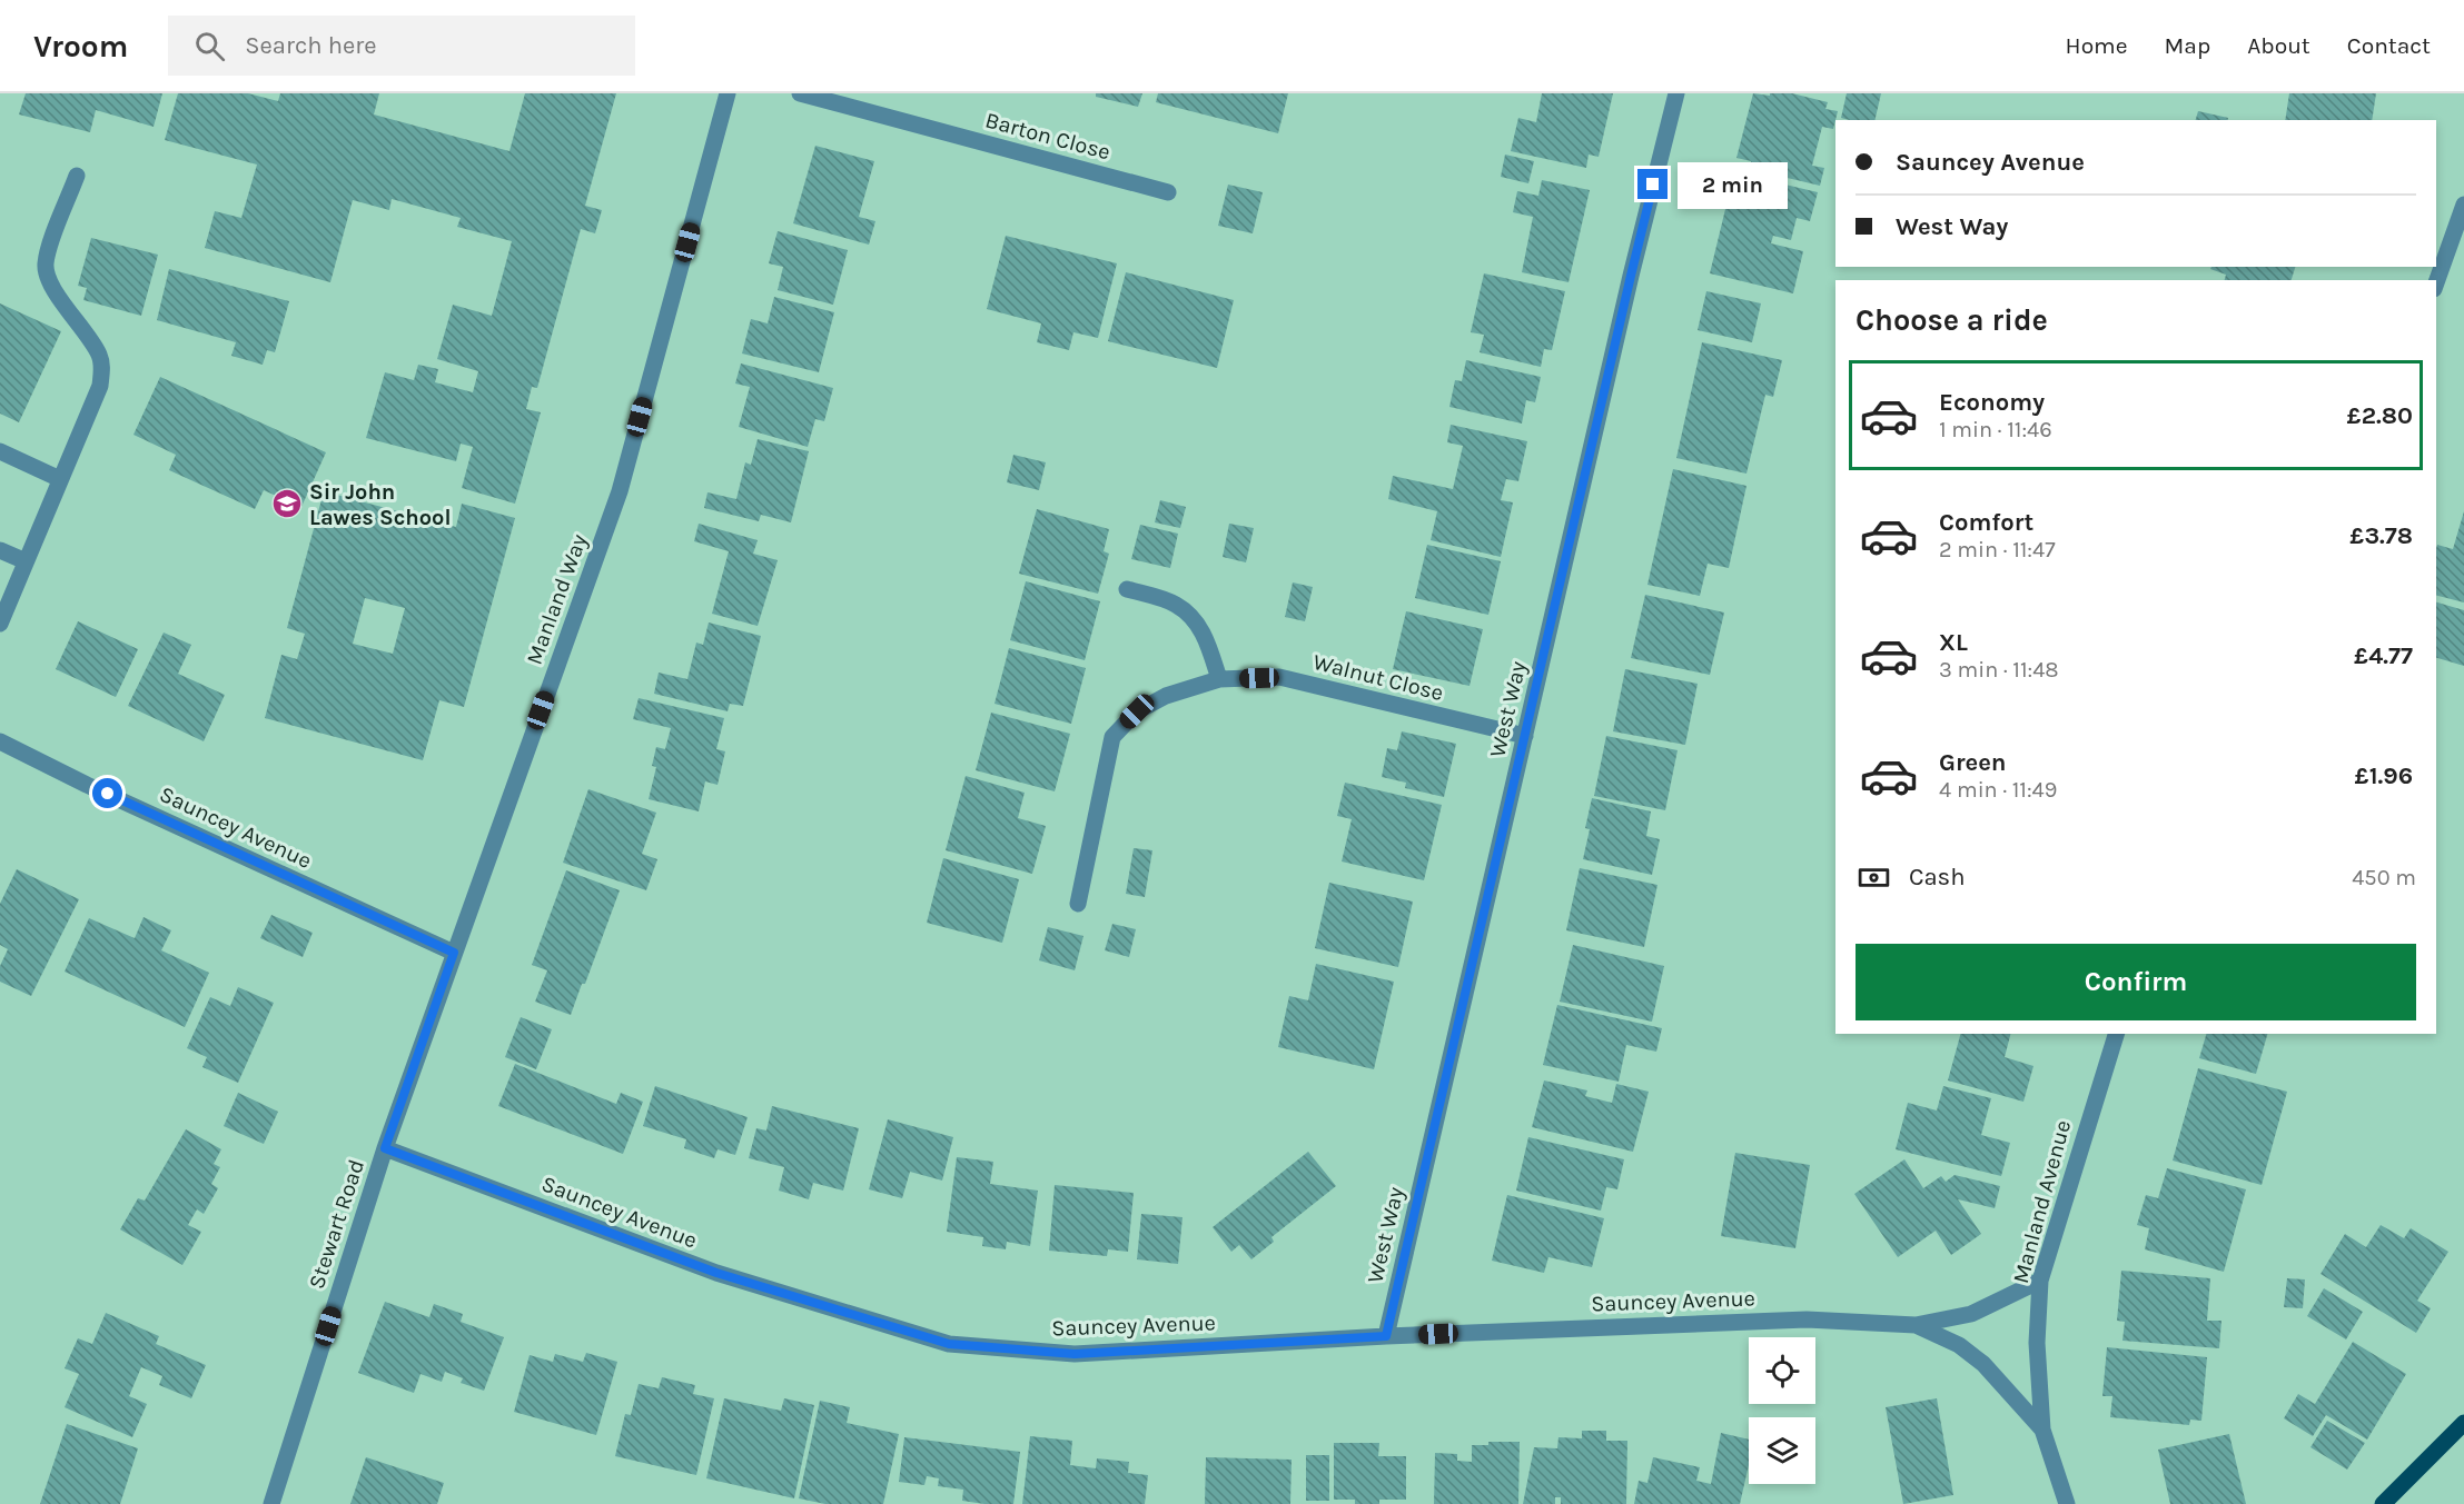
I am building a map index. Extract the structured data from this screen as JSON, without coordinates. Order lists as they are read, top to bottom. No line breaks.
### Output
{"streets":{"street":["Barton Close","Manland Way","Walnut Close","West Way","Sauncey Avenue","Manland Avenue","Stewart Road"]},"crossings":[["Manland Way","Sauncey Avenue"],["Manland Way","Stewart Road"],["Walnut Close","West Way"],["West Way","Sauncey Avenue"],["Sauncey Avenue","Manland Avenue"],["Sauncey Avenue","Stewart Road"]],"places":{"school or university":["Sir John Lawes School"]},"page":{"header":"Vroom","search":"Search here","nav":["Home","Map","About","Contact"],"banner":["Sauncey Avenue","West Way"],"bubble":"2 min","heading":"Choose a ride","list":[{"name":"Economy","note":"1 min · 11:46","value":"£2.80"},{"name":"Comfort","note":"2 min · 11:47","value":"£3.78"},{"name":"XL","note":"3 min · 11:48","value":"£4.77"},{"name":"Green","note":"4 min · 11:49","value":"£1.96"}],"pay":["Cash","450 m"],"buttons":"Confirm"}}
